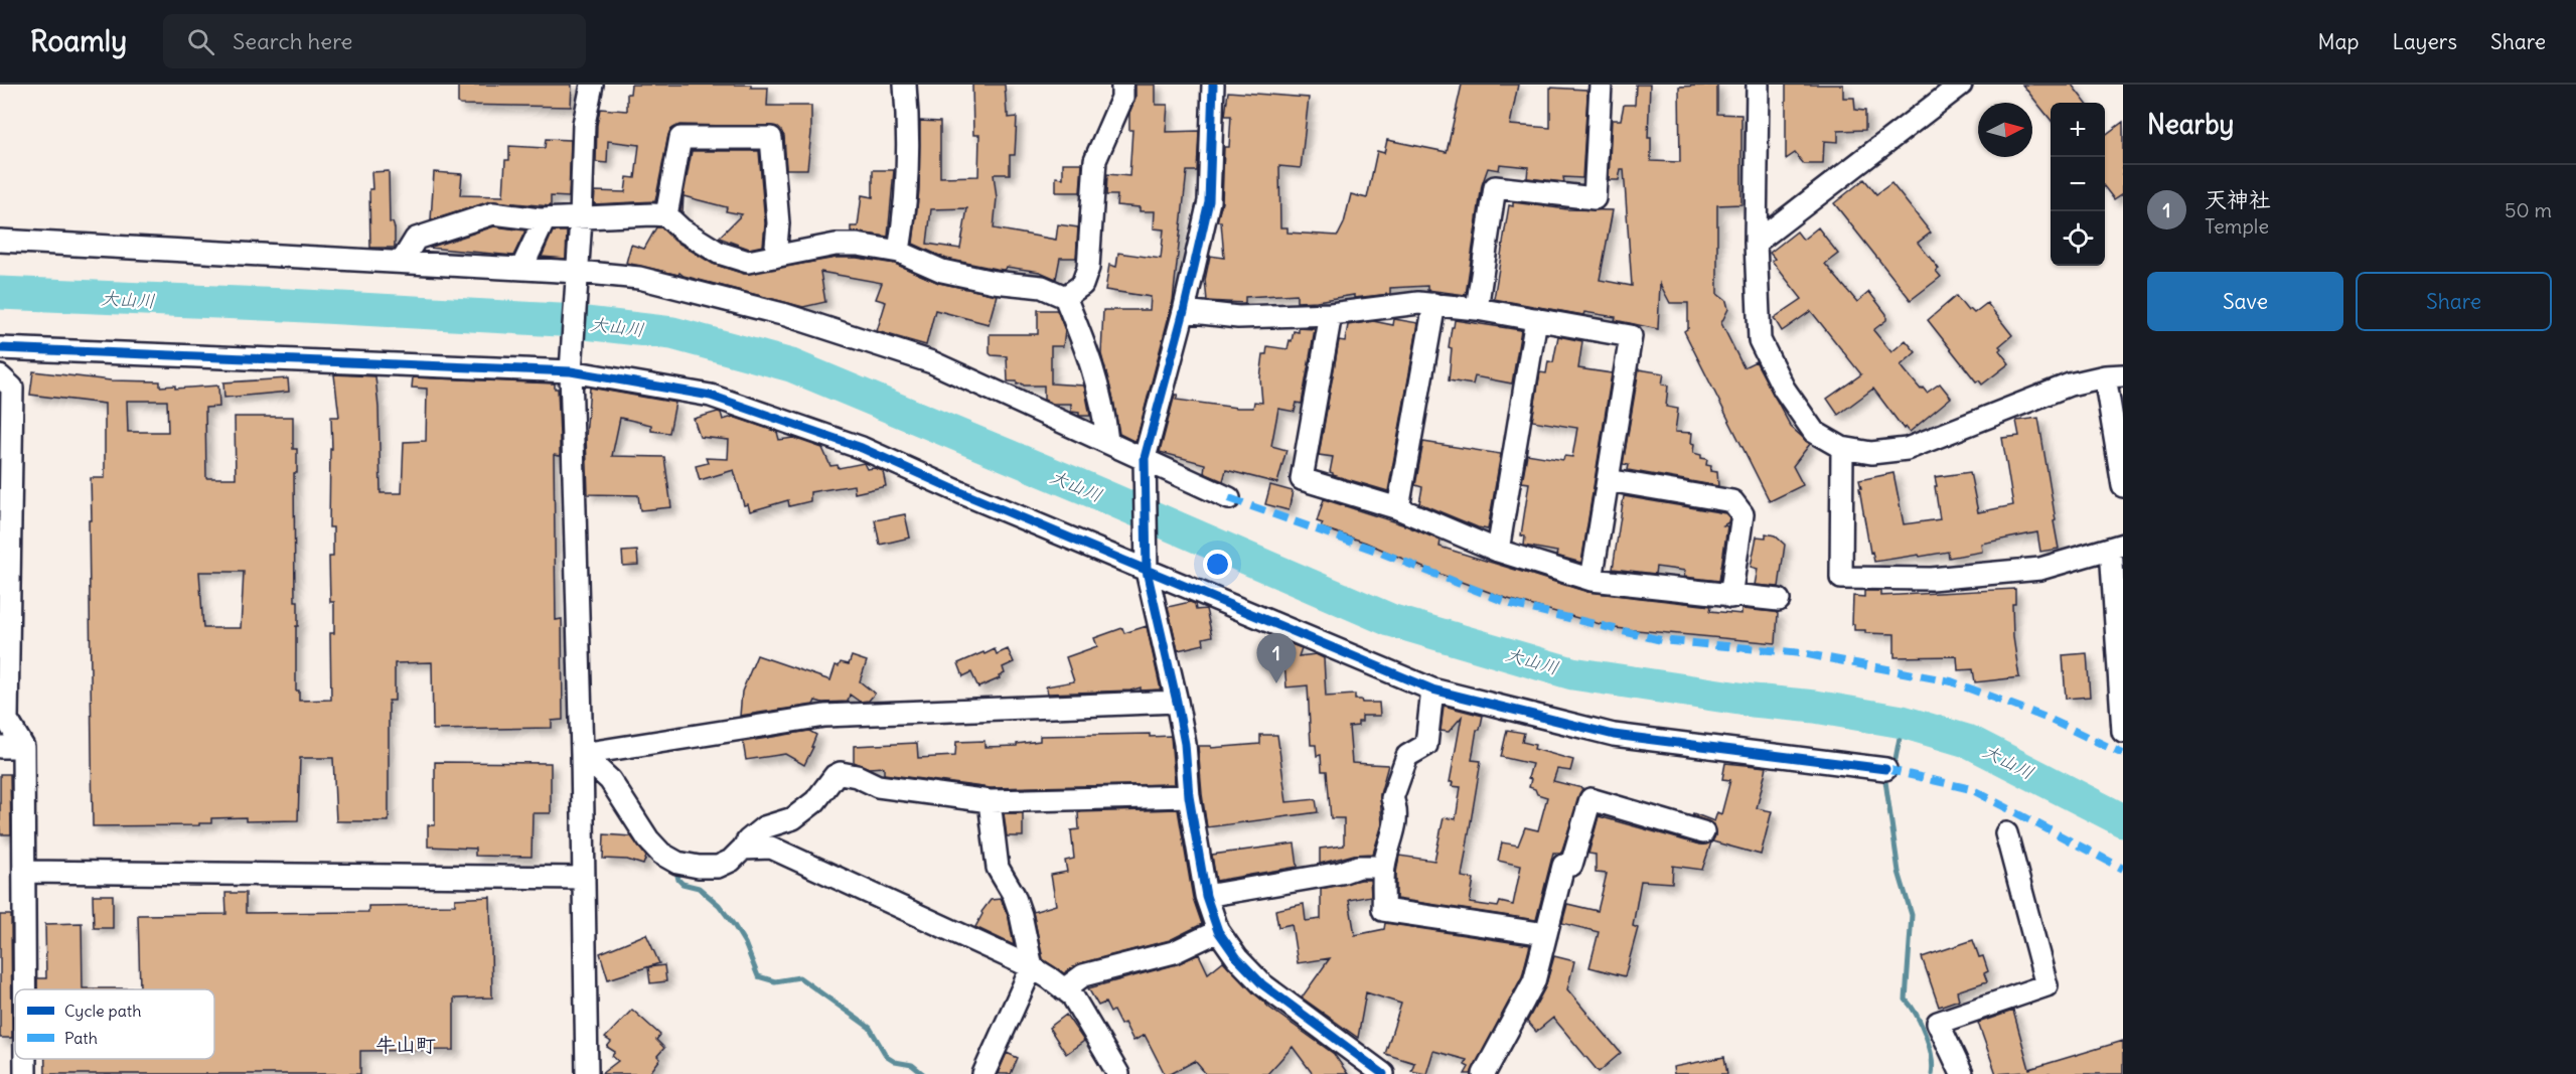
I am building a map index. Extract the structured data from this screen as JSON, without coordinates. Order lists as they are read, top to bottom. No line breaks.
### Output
{"districts":["牛山町"],"water":["大山川"],"legend":["Cycle path","Path"],"north":"right","page":{"header":"Roamly","search":"Search here","nav":["Map","Layers","Share"],"heading":"Nearby","map_buttons":["+","−"],"list":[{"mark":"1","name":"天神社","note":"Temple","value":"50 m"}],"buttons":["Save","Share"],"pins":"1"}}
